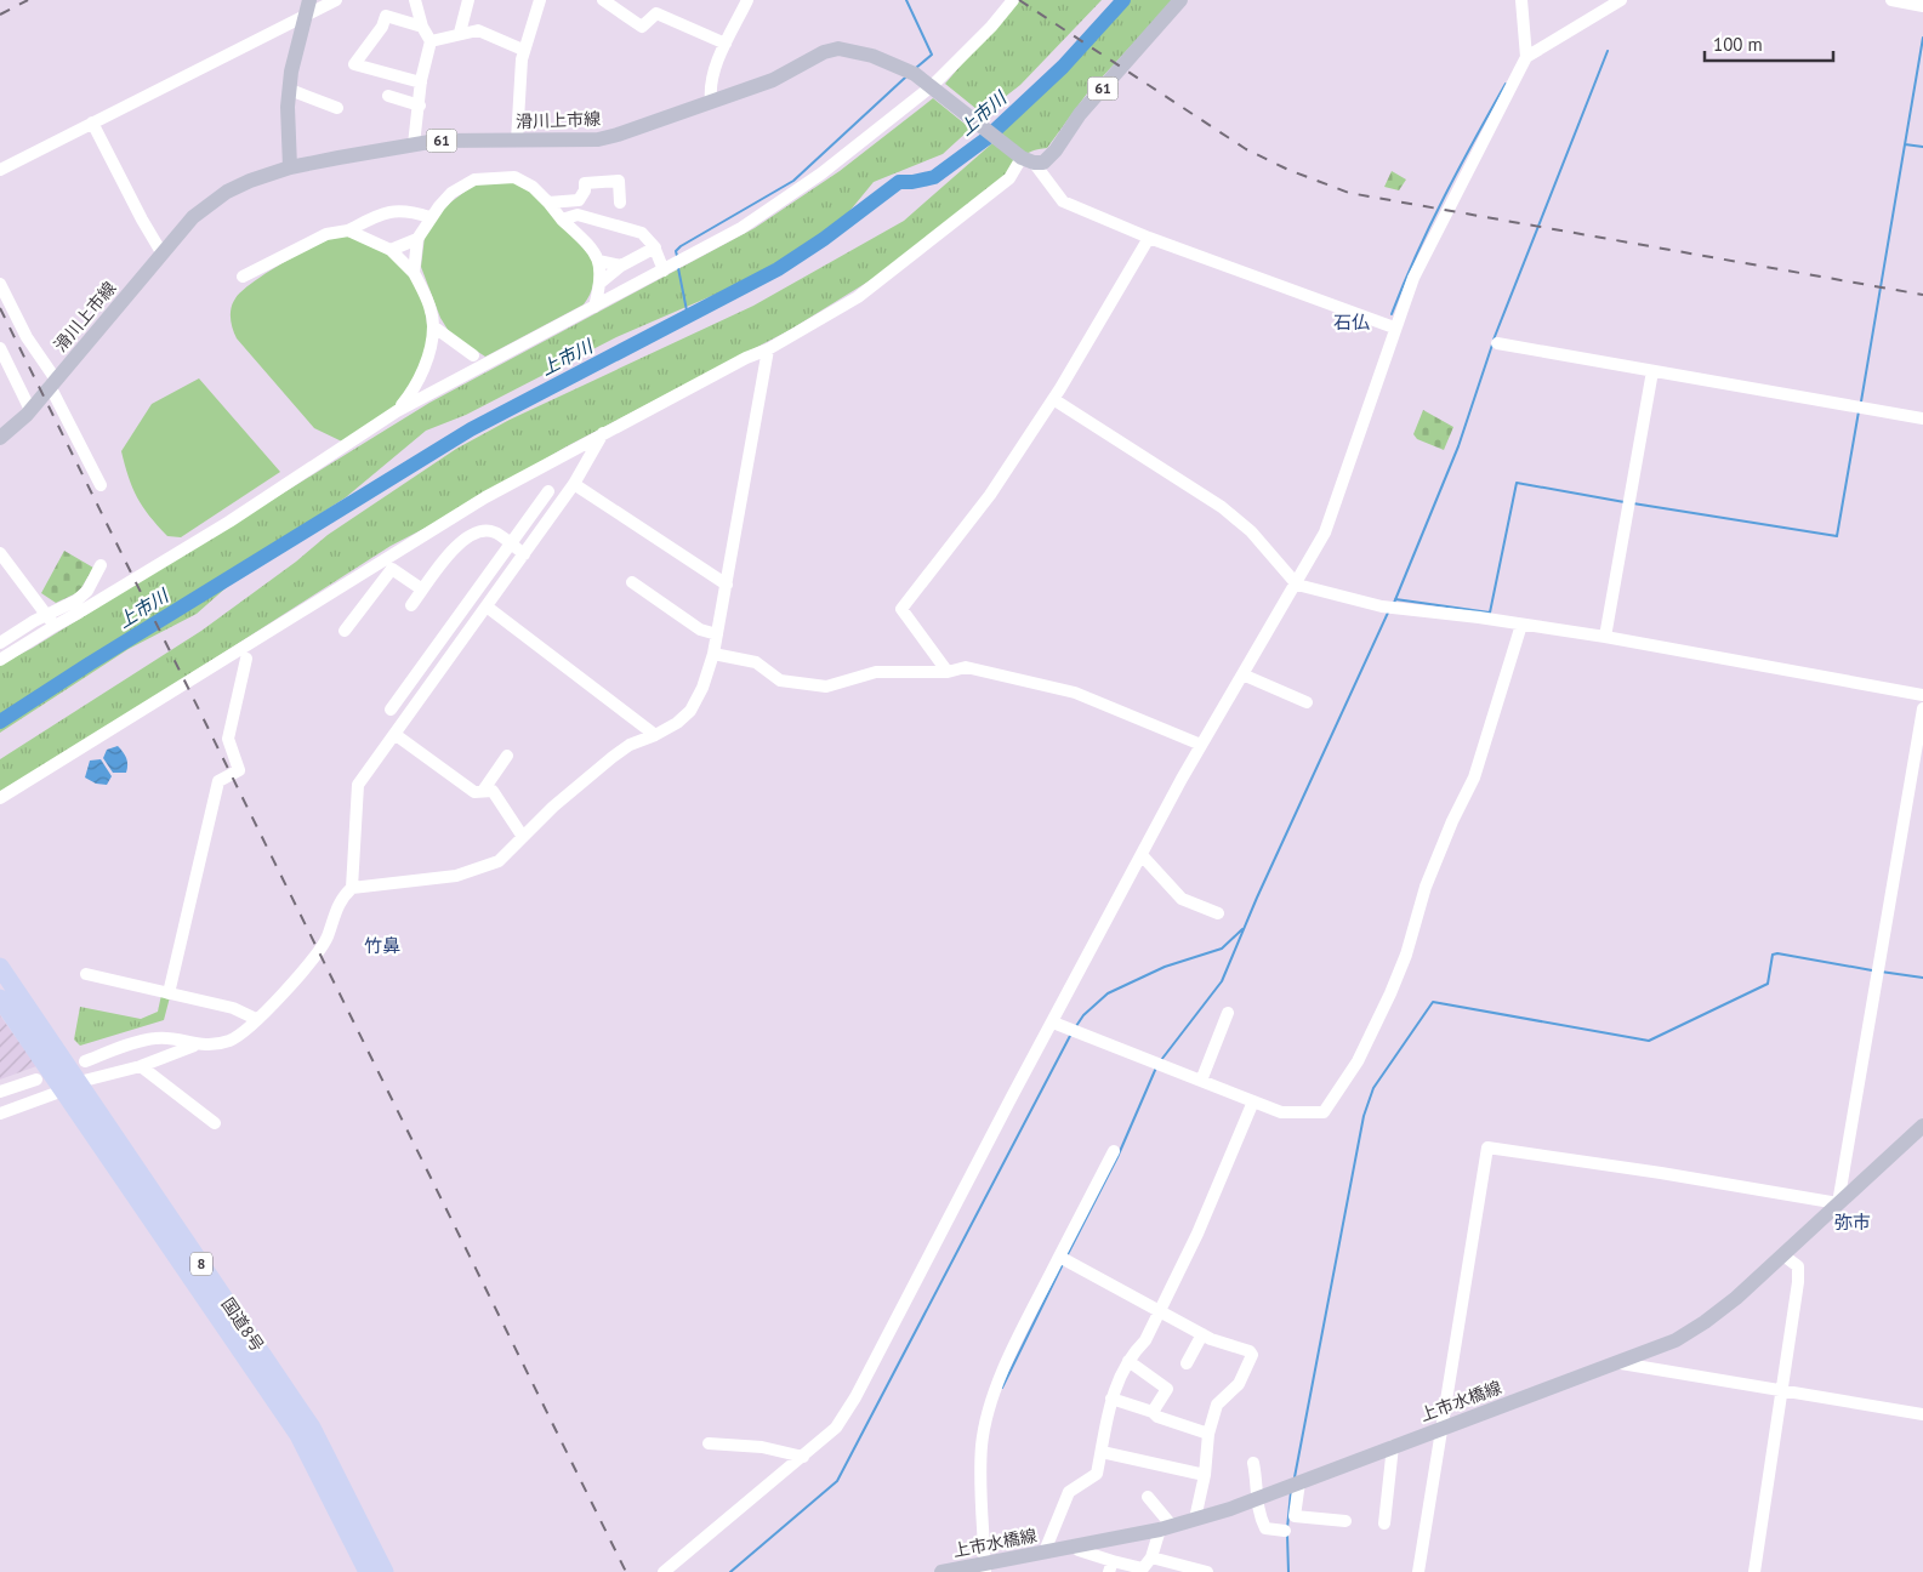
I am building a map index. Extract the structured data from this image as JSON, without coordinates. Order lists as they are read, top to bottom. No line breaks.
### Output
{"streets":{"highway":["8","国道8号"],"main road":["61","滑川上市線","上市水橋線"]},"crossings":[["61","滑川上市線"]],"districts":["石仏","竹鼻","弥市"],"water":["上市川"],"scale_bar":"100 m"}
